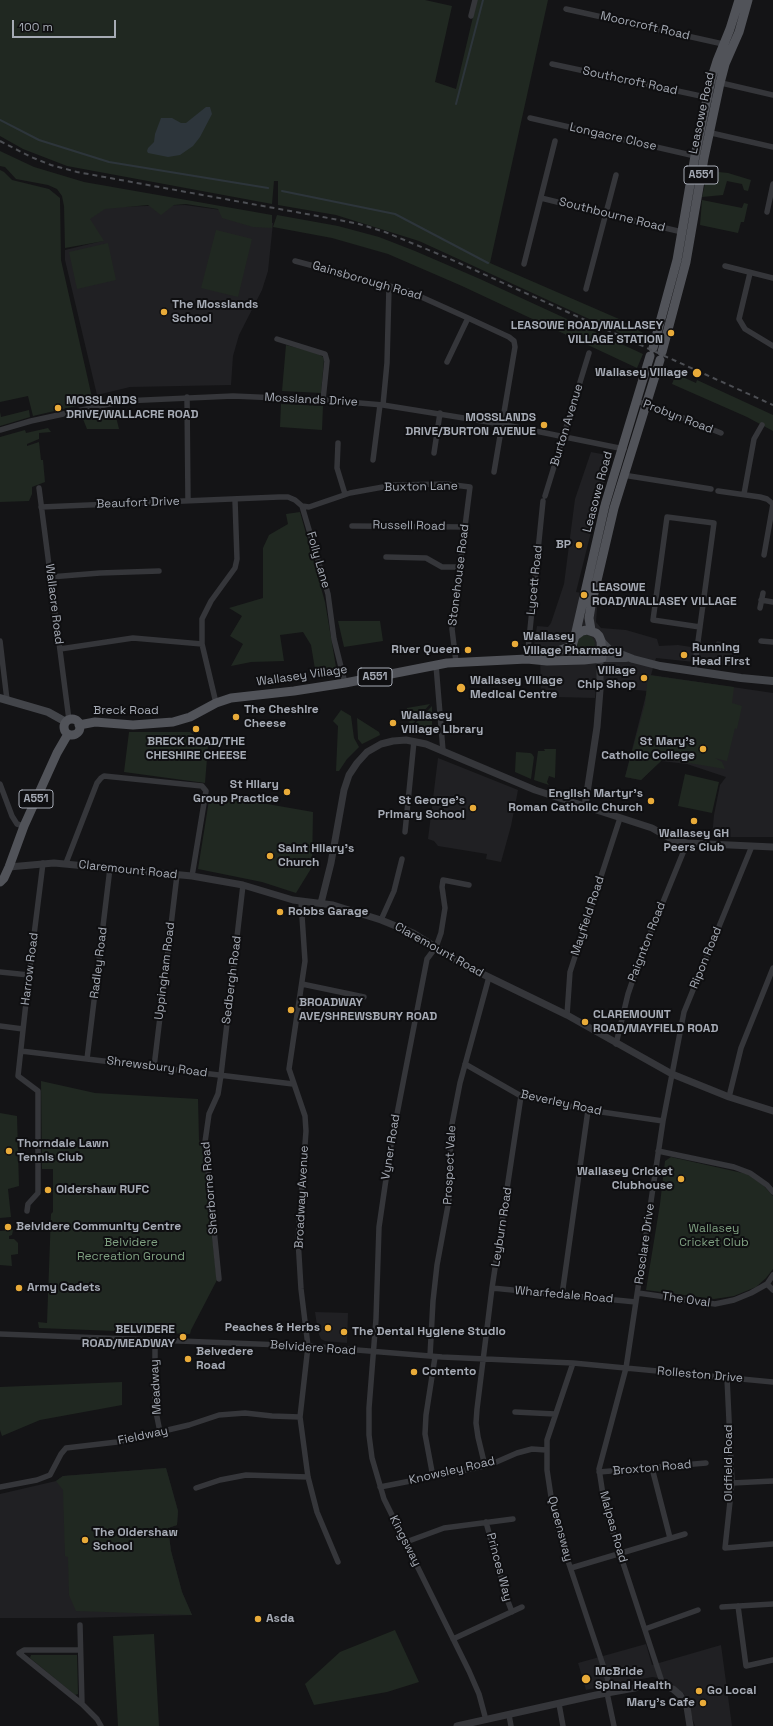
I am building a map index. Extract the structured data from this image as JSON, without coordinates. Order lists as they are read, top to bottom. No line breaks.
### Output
{"streets":{"main road":["Leasowe Road","A551","Wallasey Village","Breck Road"],"street":["Moorcroft Road","Southcroft Road","Longacre Close","Southbourne Road","Gainsborough Road","Mosslands Drive","Probyn Road","Burton Avenue","Buxton Lane","Beaufort Drive","Russell Road","Folly Lane","Stonehouse Road","Lycett Road","Wallacre Road","Claremount Road","Mayfield Road","Paignton Road","Ripon Road","Radley Road","Harrow Road","Uppingham Road","Sedbergh Road","Shrewsbury Road","Beverley Road","Vyner Road","Prospect Vale","Sherborne Road","Broadway Avenue","Leyburn Road","Rosclare Drive","Wharfedale Road","The Oval","Belvidere Road","Rolleston Drive","Meadway","Fieldway","Oldfield Road","Broxton Road","Knowsley Road","Malpas Road","Queensway","Kingsway","Princes Way"]},"crossings":[["Moorcroft Road","Leasowe Road"],["Southcroft Road","Leasowe Road"],["Leasowe Road","Longacre Close"],["Leasowe Road","Southbourne Road"],["Leasowe Road","Mosslands Drive"],["Leasowe Road","Probyn Road"],["Leasowe Road","Wallasey Village"],["A551","Wallacre Road"],["A551","Breck Road"],["A551","Claremount Road"],["Gainsborough Road","Mosslands Drive"],["Mosslands Drive","Burton Avenue"],["Burton Avenue","Lycett Road"],["Buxton Lane","Folly Lane"],["Buxton Lane","Stonehouse Road"],["Beaufort Drive","Wallacre Road"],["Russell Road","Stonehouse Road"],["Folly Lane","Wallasey Village"],["Stonehouse Road","Wallasey Village"],["Lycett Road","Wallasey Village"],["Wallacre Road","Breck Road"],["Wallasey Village","Breck Road"],["Claremount Road","Mayfield Road"],["Claremount Road","Paignton Road"],["Claremount Road","Ripon Road"],["Claremount Road","Radley Road"],["Claremount Road","Harrow Road"],["Claremount Road","Uppingham Road"],["Claremount Road","Sedbergh Road"],["Claremount Road","Vyner Road"],["Claremount Road","Prospect Vale"],["Claremount Road","Broadway Avenue"],["Claremount Road","Rosclare Drive"],["Ripon Road","Rosclare Drive"],["Radley Road","Shrewsbury Road"],["Harrow Road","Shrewsbury Road"],["Uppingham Road","Shrewsbury Road"],["Sedbergh Road","Shrewsbury Road"],["Sedbergh Road","Sherborne Road"],["Shrewsbury Road","Sherborne Road"],["Shrewsbury Road","Broadway Avenue"],["Beverley Road","Prospect Vale"],["Beverley Road","Leyburn Road"],["Beverley Road","Rosclare Drive"],["Vyner Road","Belvidere Road"],["Vyner Road","Kingsway"],["Prospect Vale","Belvidere Road"],["Prospect Vale","Knowsley Road"],["Broadway Avenue","Belvidere Road"],["Broadway Avenue","Fieldway"],["Leyburn Road","Wharfedale Road"],["Leyburn Road","Belvidere Road"],["Leyburn Road","Knowsley Road"],["Rosclare Drive","Wharfedale Road"],["Rosclare Drive","The Oval"],["Rosclare Drive","Belvidere Road"],["Rosclare Drive","Rolleston Drive"],["Rosclare Drive","Malpas Road"],["Belvidere Road","Rolleston Drive"],["Belvidere Road","Meadway"],["Belvidere Road","Malpas Road"],["Belvidere Road","Queensway"],["Belvidere Road","Kingsway"],["Rolleston Drive","Oldfield Road"],["Rolleston Drive","Malpas Road"],["Meadway","Fieldway"],["Broxton Road","Malpas Road"],["Knowsley Road","Queensway"],["Knowsley Road","Kingsway"],["Kingsway","Princes Way"]],"parks":["Wallasey Cricket Club","Belvidere Recreation Ground"],"places":["The Mosslands School","LEASOWE ROAD/WALLASEY VILLAGE STATION","Wallasey Village","MOSSLANDS DRIVE/WALLACRE ROAD","MOSSLANDS DRIVE/BURTON AVENUE","BP","LEASOWE ROAD/WALLASEY VILLAGE","Wallasey Village Pharmacy","River Queen","Running Head First","Village Chip Shop","Wallasey Village Medical Centre","The Cheshire Cheese","Wallasey Village Library","BRECK ROAD/THE CHESHIRE CHEESE","St Mary's Catholic College","St Hilary Group Practice","English Martyr's Roman Catholic Church","St George's Primary School","Wallasey GH Peers Club","Saint Hilary's Church","Robbs Garage","BROADWAY AVE/SHREWSBURY ROAD","CLAREMOUNT ROAD/MAYFIELD ROAD","Thorndale Lawn Tennis Club","Wallasey Cricket Clubhouse","Oldershaw RUFC","Belvidere Community Centre","Army Cadets","Peaches & Herbs","The Dental Hygiene Studio","BELVIDERE ROAD/MEADWAY","Belvedere Road","Contento","The Oldershaw School","Asda","McBride Spinal Health","Go Local","Mary's Cafe"],"scale_bar":"100 m"}
